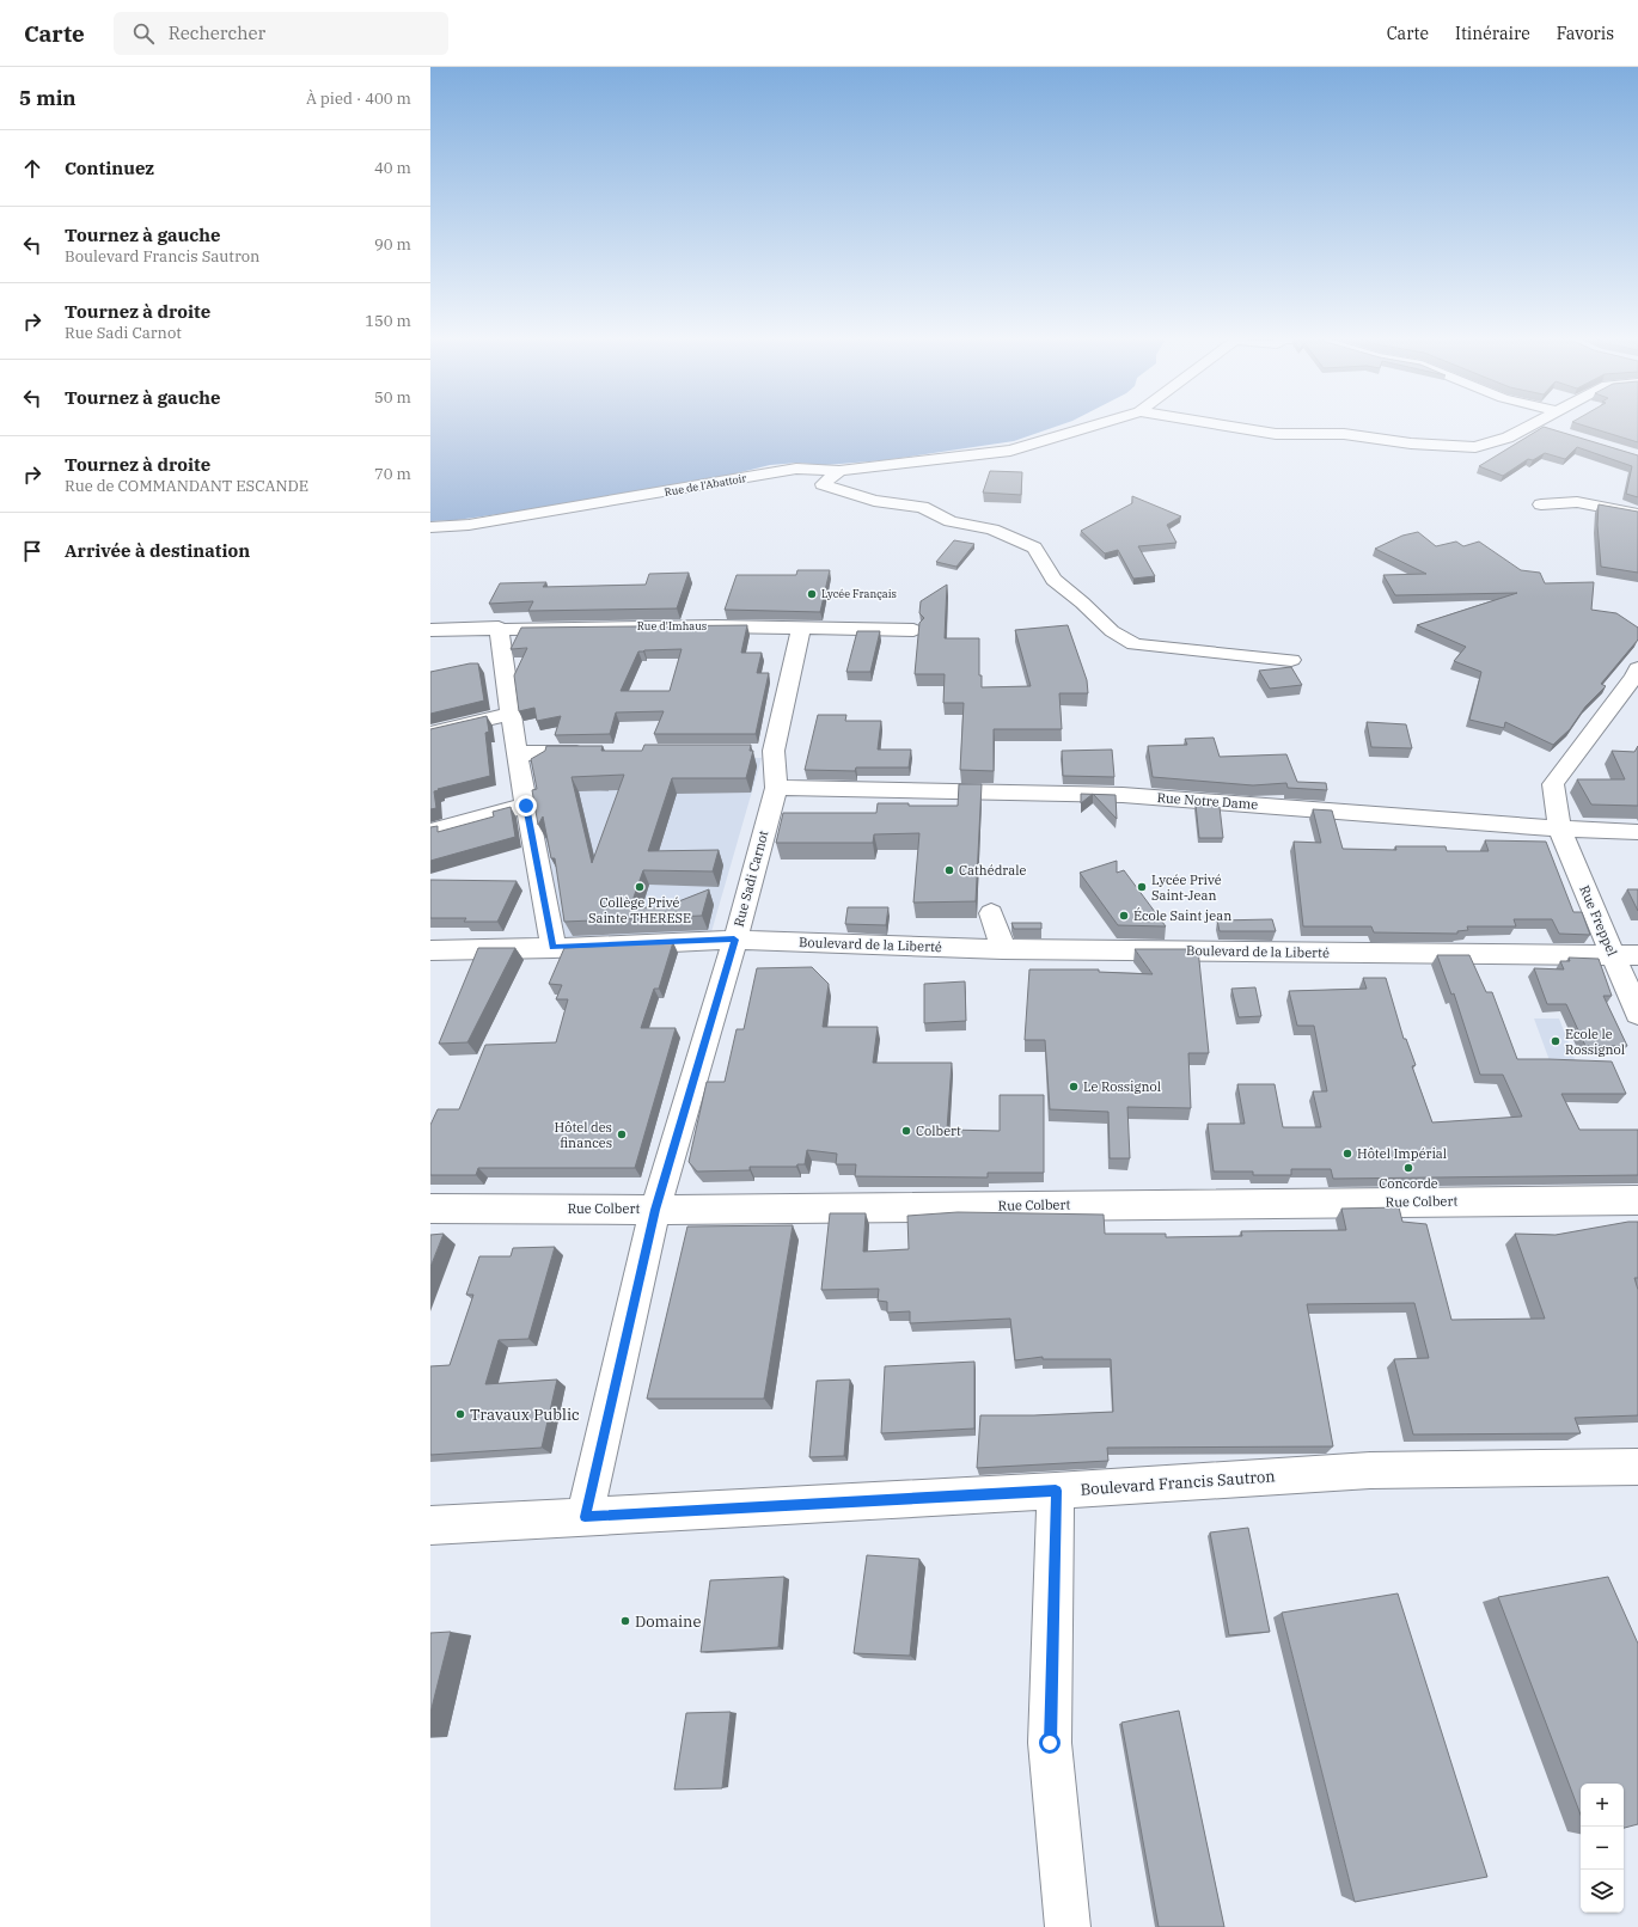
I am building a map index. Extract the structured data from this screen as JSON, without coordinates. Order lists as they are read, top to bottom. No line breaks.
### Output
{"streets":{"street":["Rue de l'Abattoir","Rue d'Imhaus","Rue Notre Dame","Rue Sadi Carnot","Rue Freppel","Boulevard de la Liberté","Rue Colbert","Boulevard Francis Sautron"]},"crossings":[["Rue d'Imhaus","Rue Sadi Carnot"],["Rue Notre Dame","Rue Sadi Carnot"],["Rue Notre Dame","Rue Freppel"],["Rue Sadi Carnot","Boulevard de la Liberté"],["Rue Sadi Carnot","Rue Colbert"],["Rue Sadi Carnot","Boulevard Francis Sautron"],["Rue Freppel","Boulevard de la Liberté"]],"places":["Lycée Français","Cathédrale","Collège Privé Sainte THERESE","Lycée Privé Saint-Jean","École Saint jean","Ecole le Rossignol","Le Rossignol","Colbert","Hôtel des finances","Hôtel Impérial","Concorde","Travaux Public","Domaine"],"page":{"header":"Carte","search":"Rechercher","nav":["Carte","Itinéraire","Favoris"],"heading":["5 min","À pied · 400 m"],"list":[["Continuez","40 m"],["Tournez à gauche","Boulevard Francis Sautron","90 m"],["Tournez à droite","Rue Sadi Carnot","150 m"],["Tournez à gauche","50 m"],["Tournez à droite","Rue de COMMANDANT ESCANDE","70 m"],"Arrivée à destination"],"map_buttons":["+","−"]}}
